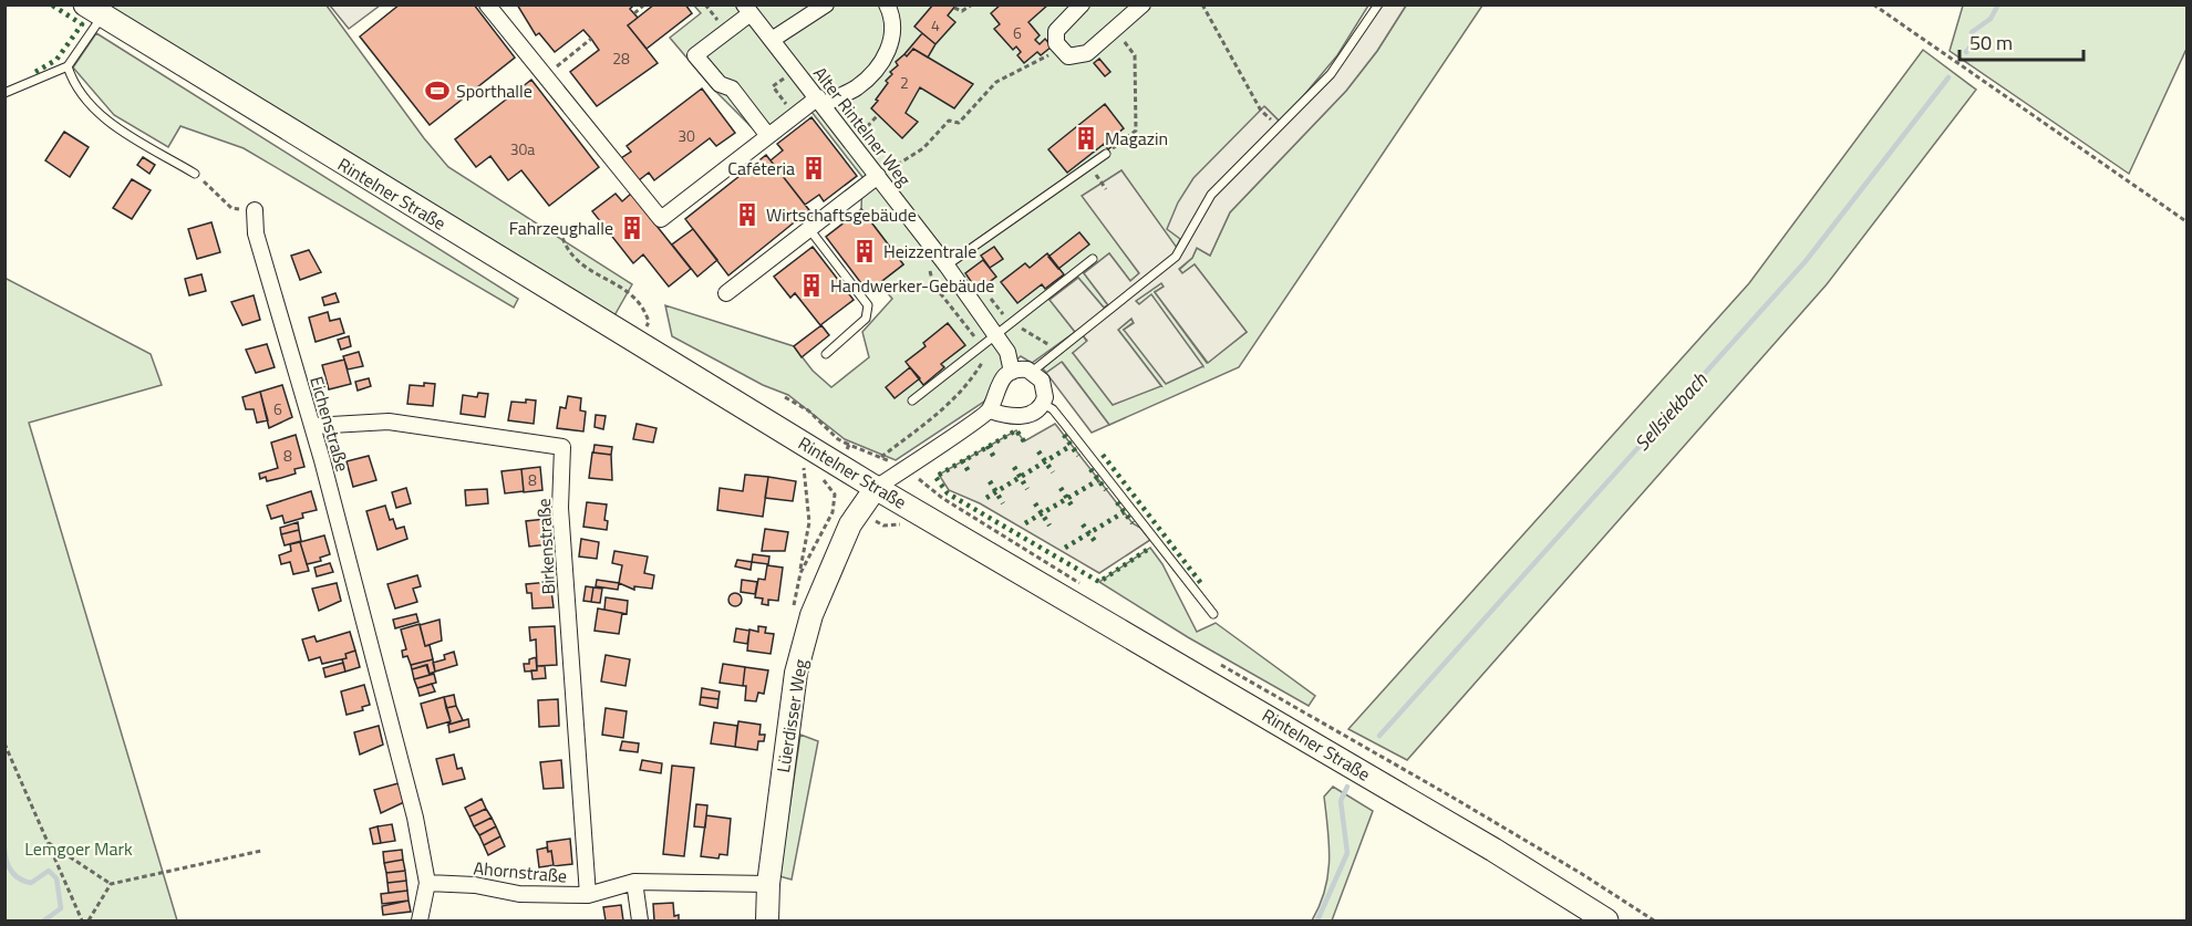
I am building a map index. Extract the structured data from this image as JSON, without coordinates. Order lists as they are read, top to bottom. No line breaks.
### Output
{"streets":{"main road":["Rintelner Straße","Lüerdisser Weg"],"street":["Alter Rintelner Weg","Eichenstraße","Birkenstraße","Ahornstraße"]},"crossings":[["Rintelner Straße","Lüerdisser Weg"],["Eichenstraße","Birkenstraße"],["Eichenstraße","Ahornstraße"],["Birkenstraße","Ahornstraße"],["Lüerdisser Weg","Ahornstraße"]],"water":["Sellsiekbach"],"parks":["Lemgoer Mark"],"places":{"sports":["Sporthalle"],"building":["Magazin","Caféteria","Wirtschaftsgebäude","Fahrzeughalle","Heizzentrale","Handwerker-Gebäude"]},"house_numbers":["4","6","28","2","30","30a","6","8","8"],"scale_bar":"50 m"}
